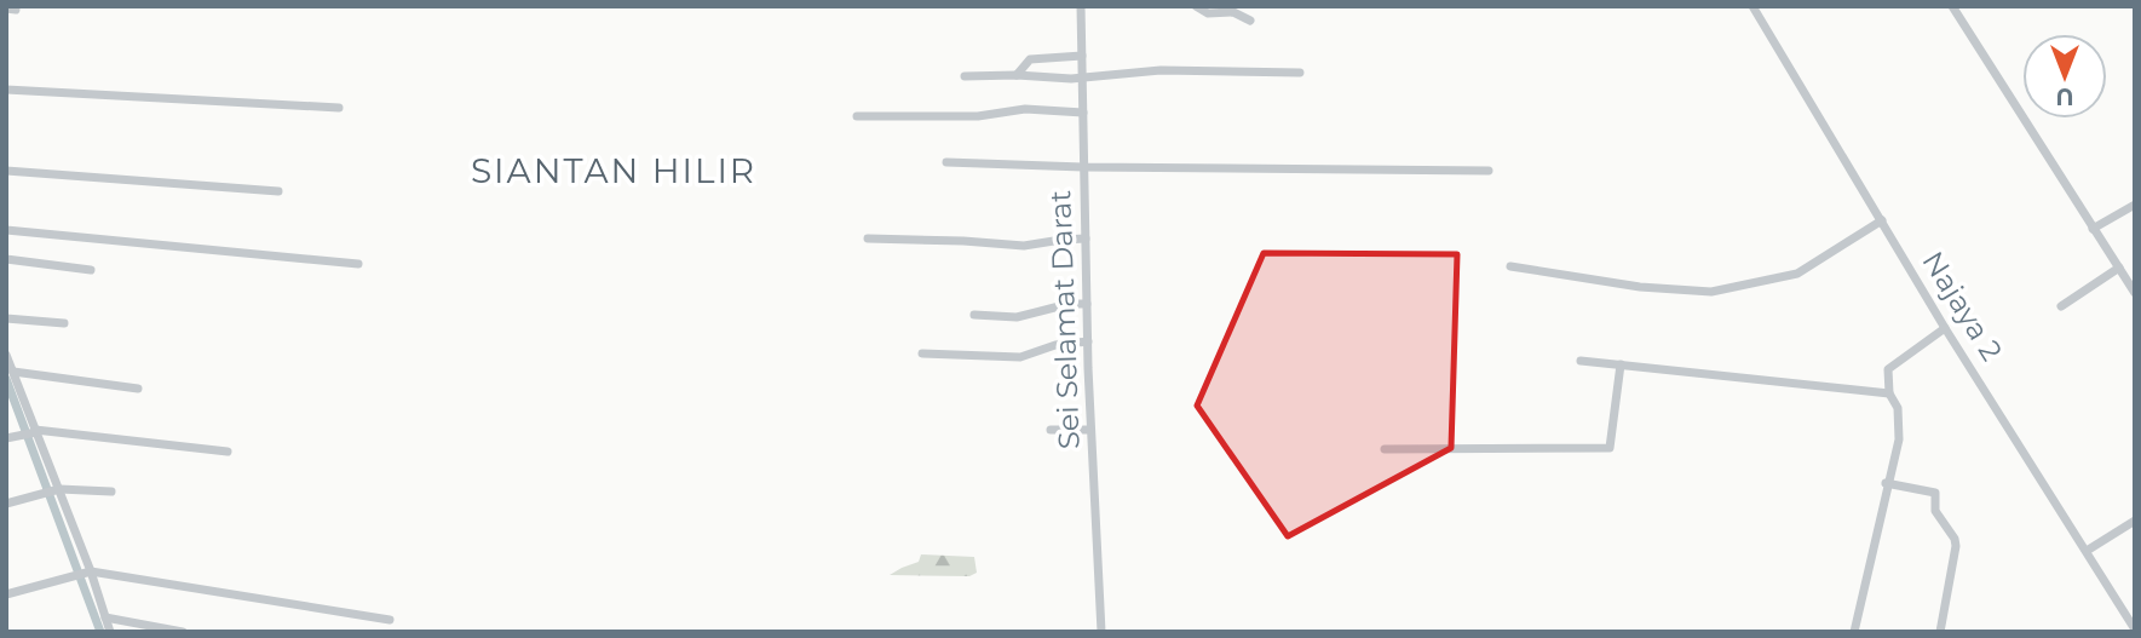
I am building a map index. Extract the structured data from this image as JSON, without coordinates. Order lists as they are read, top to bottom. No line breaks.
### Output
{"streets":{"street":["Najaya 2","Sei Selamat Darat"]},"districts":["SIANTAN HILIR"],"north":"bottom"}
